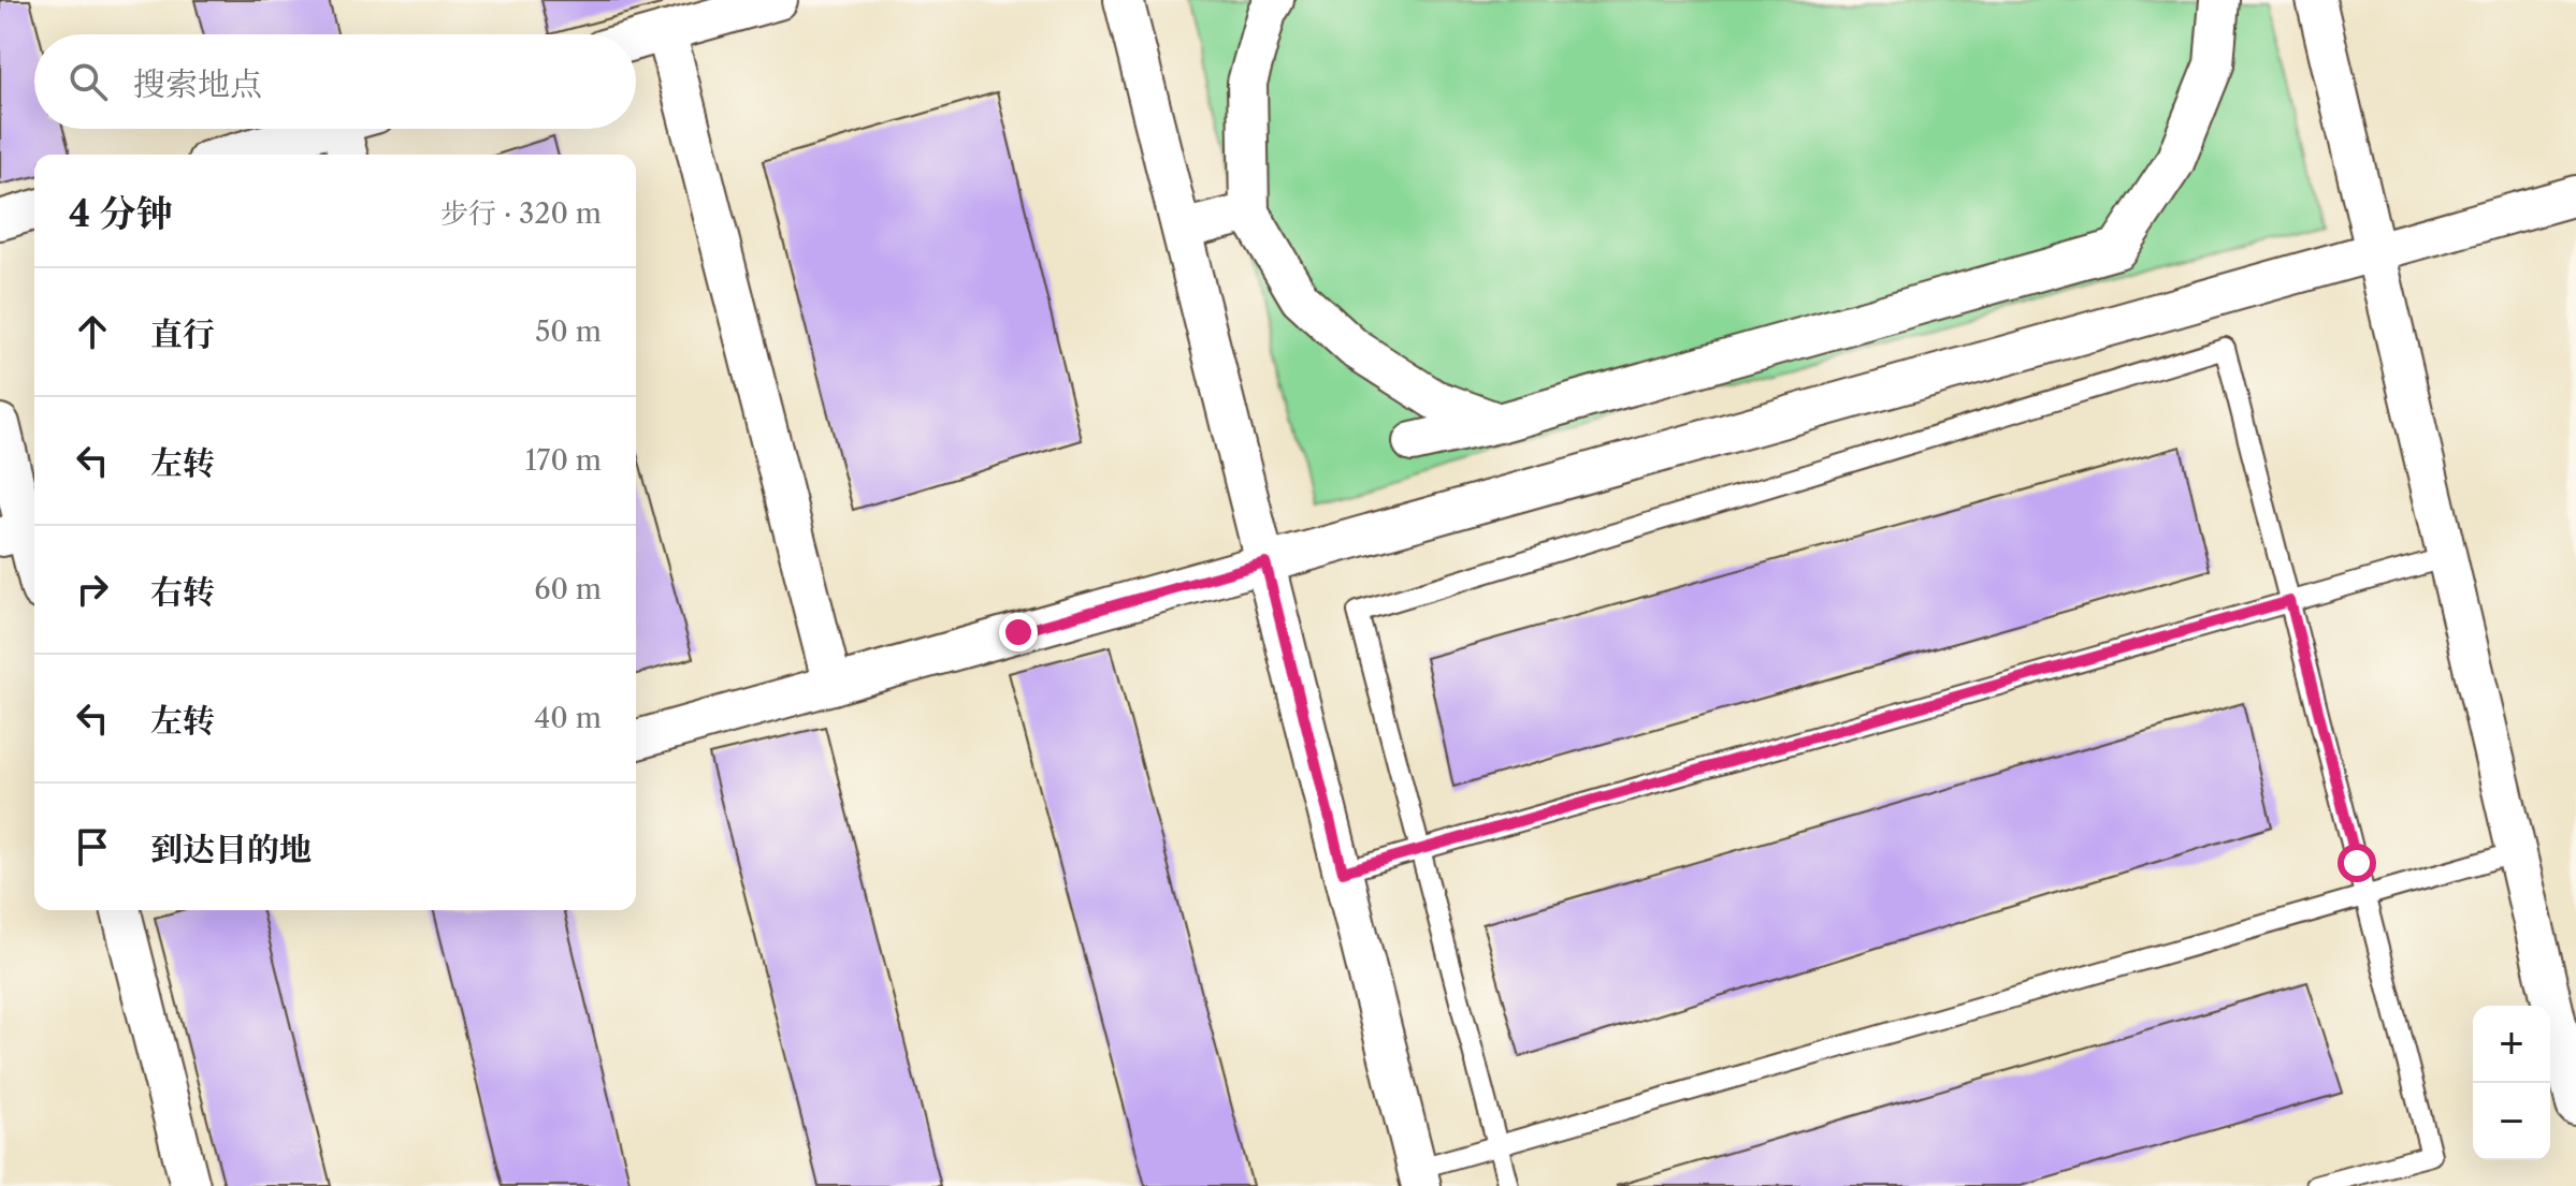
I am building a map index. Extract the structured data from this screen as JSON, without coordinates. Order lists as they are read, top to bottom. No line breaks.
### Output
{"page":{"search":"搜索地点","heading":["4 分钟","步行 · 320 m"],"list":[["直行","50 m"],["左转","170 m"],["右转","60 m"],["左转","40 m"],"到达目的地"],"map_buttons":["+","−"]}}
